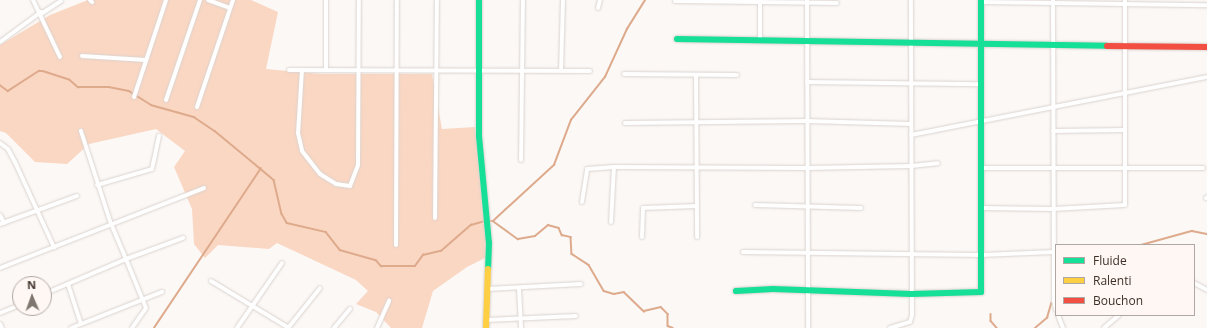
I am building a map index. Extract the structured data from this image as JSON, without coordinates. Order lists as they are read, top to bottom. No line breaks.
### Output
{"legend":["Fluide","Ralenti","Bouchon"],"north":"top"}
